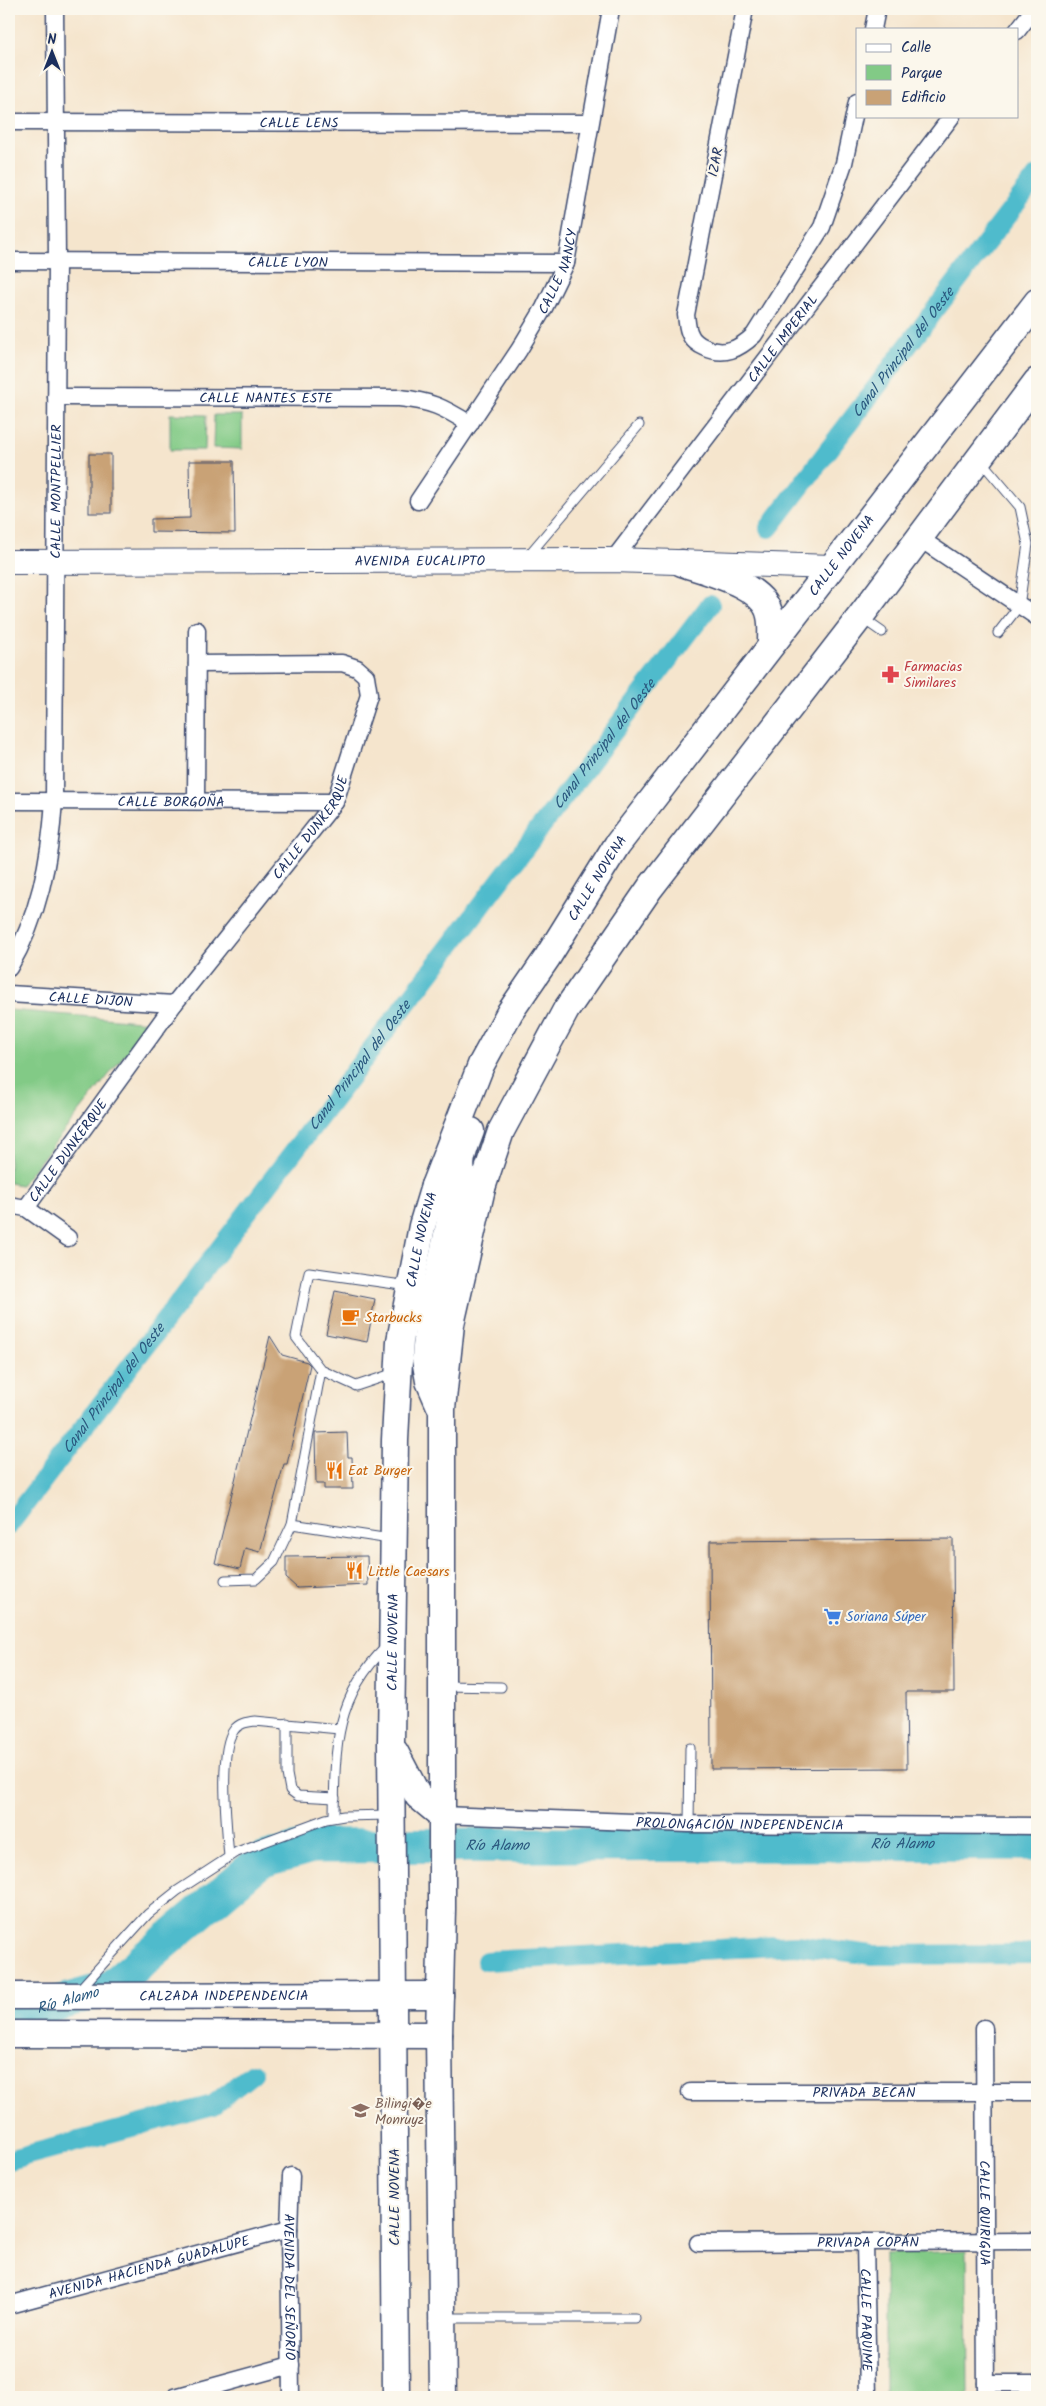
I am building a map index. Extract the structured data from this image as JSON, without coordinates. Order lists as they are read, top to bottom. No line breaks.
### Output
{"streets":{"main road":["CALLE NOVENA","CALZADA INDEPENDENCIA"],"street":["CALLE LENS","IZAR","CALLE LYON","CALLE NANCY","CALLE IMPERIAL","CALLE NANTES ESTE","CALLE MONTPELLIER","AVENIDA EUCALIPTO","CALLE BORGOÑA","CALLE DUNKERQUE","CALLE DIJON","PROLONGACIÓN INDEPENDENCIA","PRIVADA BECAN","CALLE QUIRIGUA","PRIVADA COPÁN","AVENIDA HACIENDA GUADALUPE","AVENIDA DEL SEÑORÍO","CALLE PAQUIME"]},"crossings":[["CALLE LENS","CALLE NANCY"],["CALLE LENS","CALLE MONTPELLIER"],["CALLE LYON","CALLE NANCY"],["CALLE LYON","CALLE MONTPELLIER"],["CALLE NANCY","CALLE NANTES ESTE"],["CALLE IMPERIAL","AVENIDA EUCALIPTO"],["CALLE NANTES ESTE","CALLE MONTPELLIER"],["CALLE MONTPELLIER","AVENIDA EUCALIPTO"],["CALLE MONTPELLIER","CALLE BORGOÑA"],["CALLE NOVENA","AVENIDA EUCALIPTO"],["CALLE NOVENA","CALZADA INDEPENDENCIA"],["CALLE BORGOÑA","CALLE DUNKERQUE"],["CALLE DUNKERQUE","CALLE DIJON"],["PRIVADA BECAN","CALLE QUIRIGUA"],["CALLE QUIRIGUA","PRIVADA COPÁN"],["PRIVADA COPÁN","CALLE PAQUIME"],["AVENIDA HACIENDA GUADALUPE","AVENIDA DEL SEÑORÍO"]],"water":["Canal Principal del Oeste","Río Alamo"],"places":{"pharmacy":["Farmacias Similares"],"cafe":["Starbucks"],"restaurant":["Eat Burger","Little Caesars"],"supermarket":["Soriana Súper"],"school or university":["Bilingi�e Monruyz"]},"legend":["Calle","Parque","Edificio"],"north":"top"}
